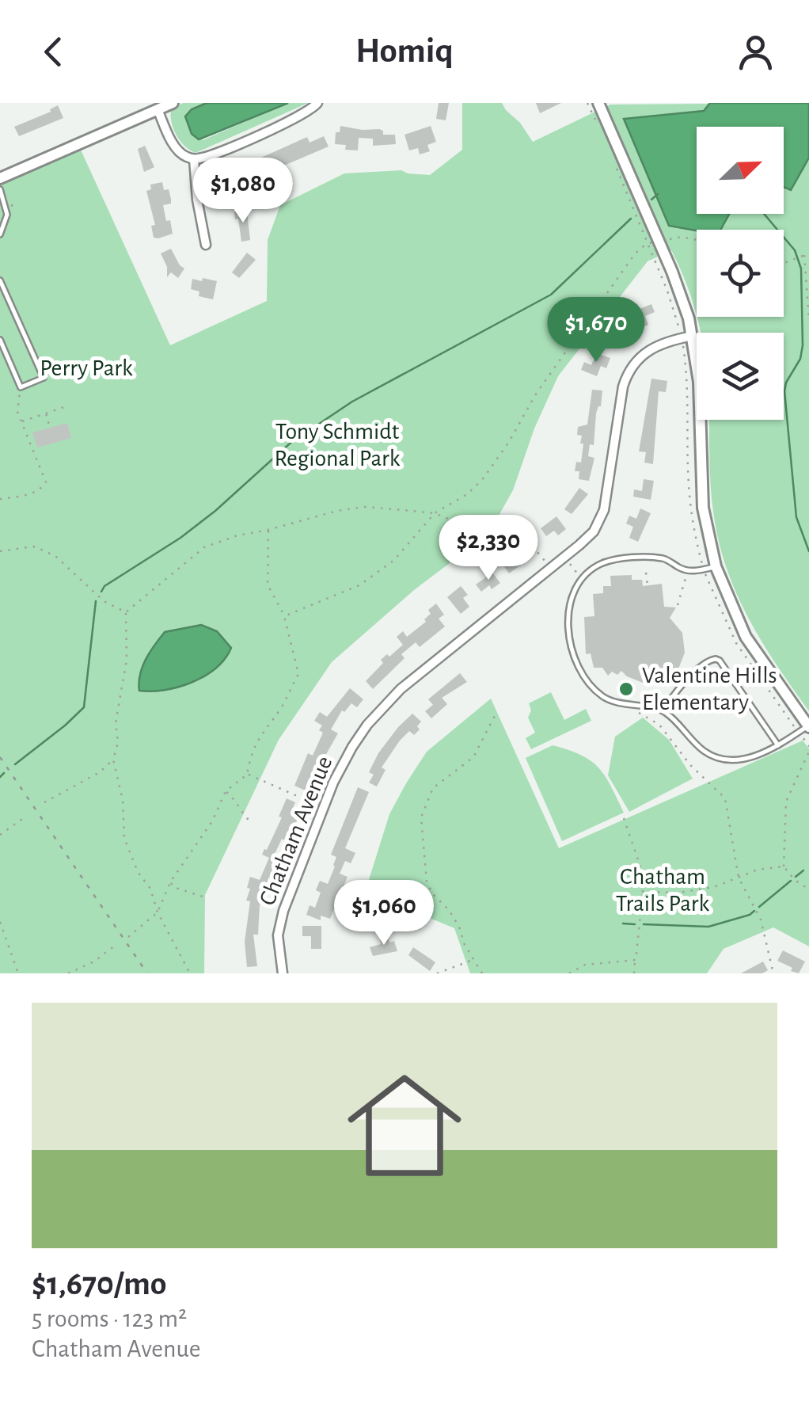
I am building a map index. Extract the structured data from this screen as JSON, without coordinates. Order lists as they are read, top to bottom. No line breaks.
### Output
{"streets":{"street":["Chatham Avenue"]},"parks":["Perry Park","Tony Schmidt Regional Park","Chatham Trails Park"],"places":["Valentine Hills Elementary"],"north":"top right","page":{"header":"Homiq","price":["$1,080","$1,670","$2,330","$1,060"],"list":[{"name":"$1,670/mo","note":"5 rooms · 123 m² · Chatham Avenue"}]}}
